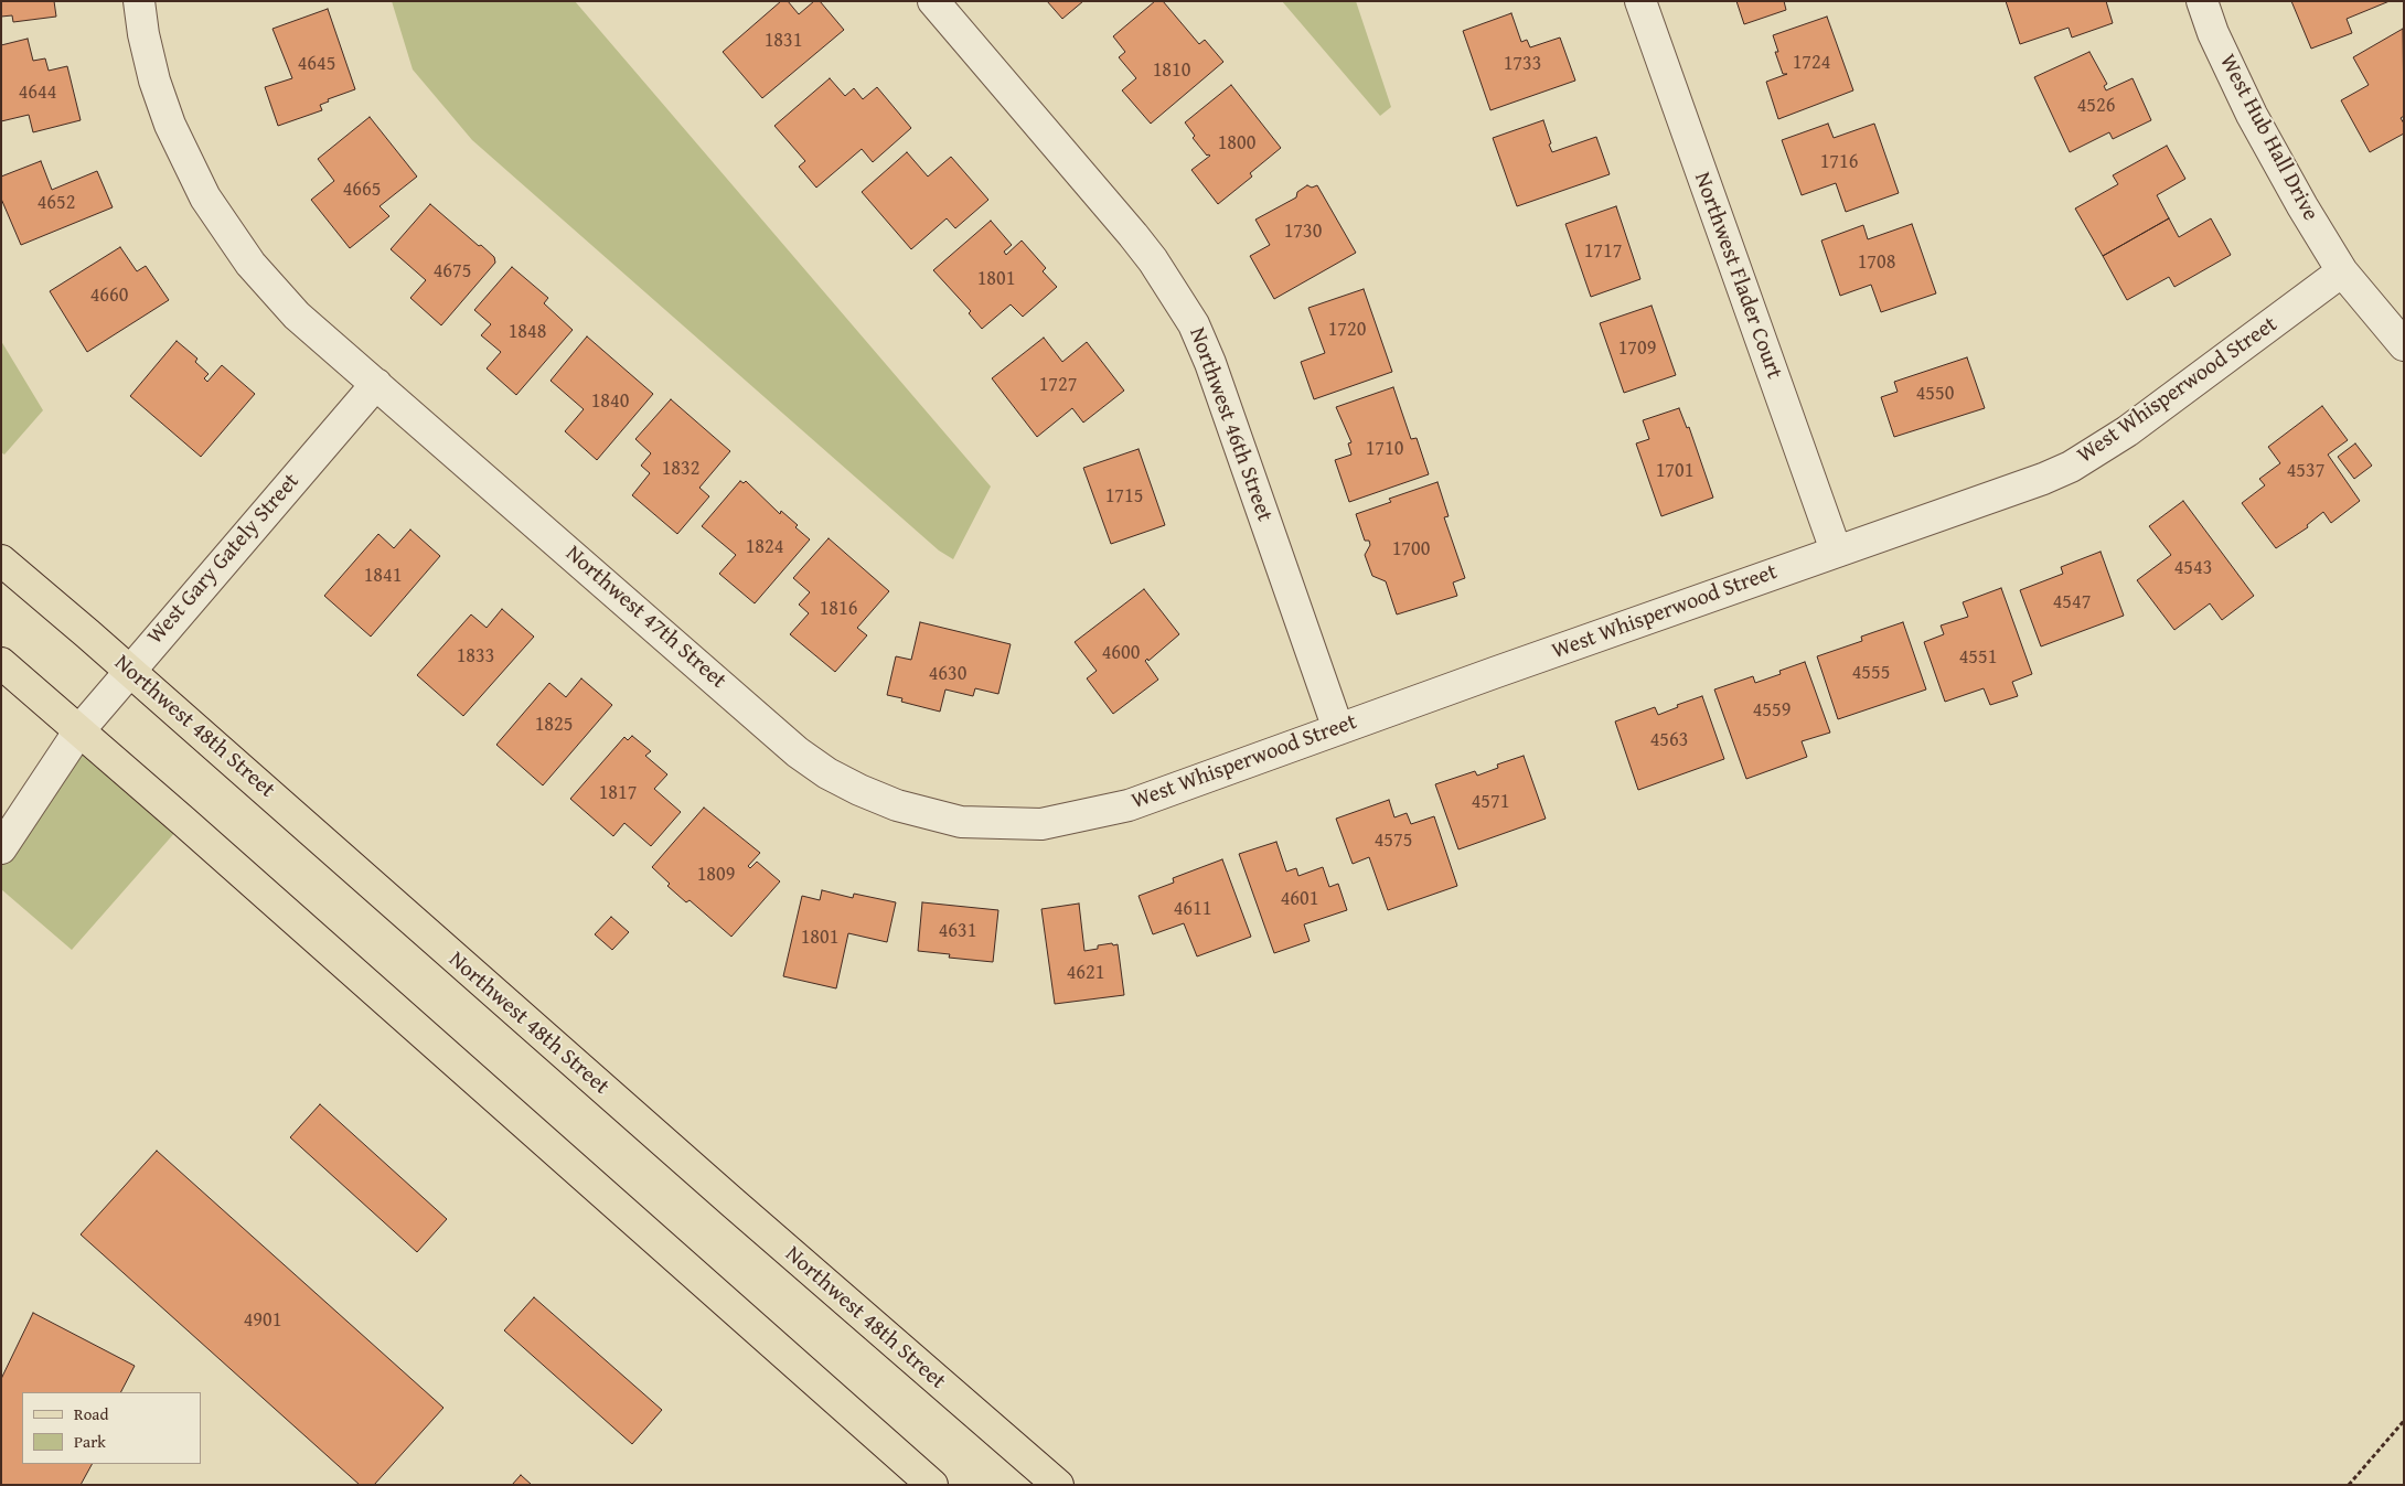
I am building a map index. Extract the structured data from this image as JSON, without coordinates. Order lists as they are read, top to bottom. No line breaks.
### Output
{"streets":{"main road":["Northwest 48th Street"],"street":["West Hub Hall Drive","Northwest Flader Court","West Whisperwood Street","Northwest 46th Street","West Gary Gately Street","Northwest 47th Street"]},"crossings":[["West Hub Hall Drive","West Whisperwood Street"],["Northwest Flader Court","West Whisperwood Street"],["West Whisperwood Street","Northwest 46th Street"],["West Whisperwood Street","Northwest 47th Street"],["West Gary Gately Street","Northwest 47th Street"],["West Gary Gately Street","Northwest 48th Street"]],"house_numbers":["1831","1724","4645","1733","1810","4644","4526","1800","1716","4665","4652","1730","1717","1708","4675","1801","4660","1720","1848","1709","1727","4550","1840","1710","1832","1701","4537","1715","1824","1700","4543","1841","4547","1816","4600","1833","4551","4555","4630","4559","1825","4563","1817","4571","4575","1809","4601","4611","4631","1801","4621","4901"],"legend":["Road","Park"]}
